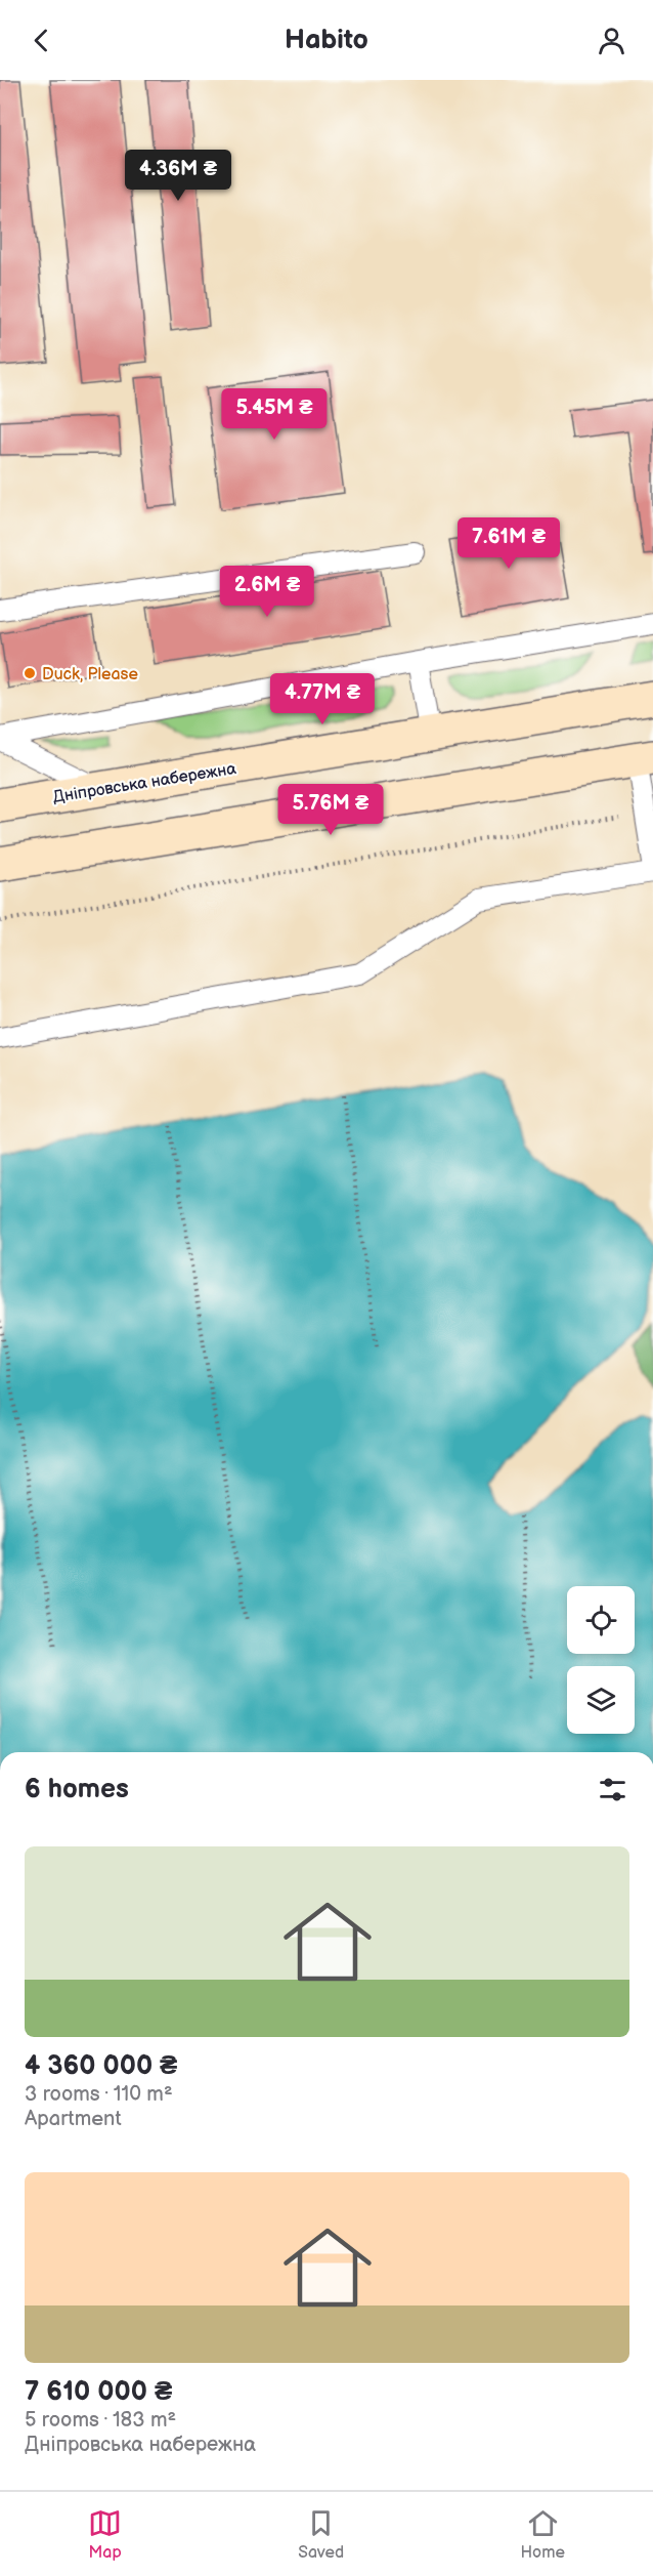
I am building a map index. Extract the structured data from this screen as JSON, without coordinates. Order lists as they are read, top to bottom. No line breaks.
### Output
{"streets":{"main road":["Дніпровська набережна"]},"places":["Duck, Please"],"page":{"header":"Habito","price":["4.36M ₴","5.45M ₴","7.61M ₴","2.6M ₴","4.77M ₴","5.76M ₴"],"heading":"6 homes","list":[{"name":"4 360 000 ₴","note":"3 rooms · 110 m² · Apartment"},{"name":"7 610 000 ₴","note":"5 rooms · 183 m² · Дніпровська набережна"}],"tabs":["Map","Saved","Home"]}}
